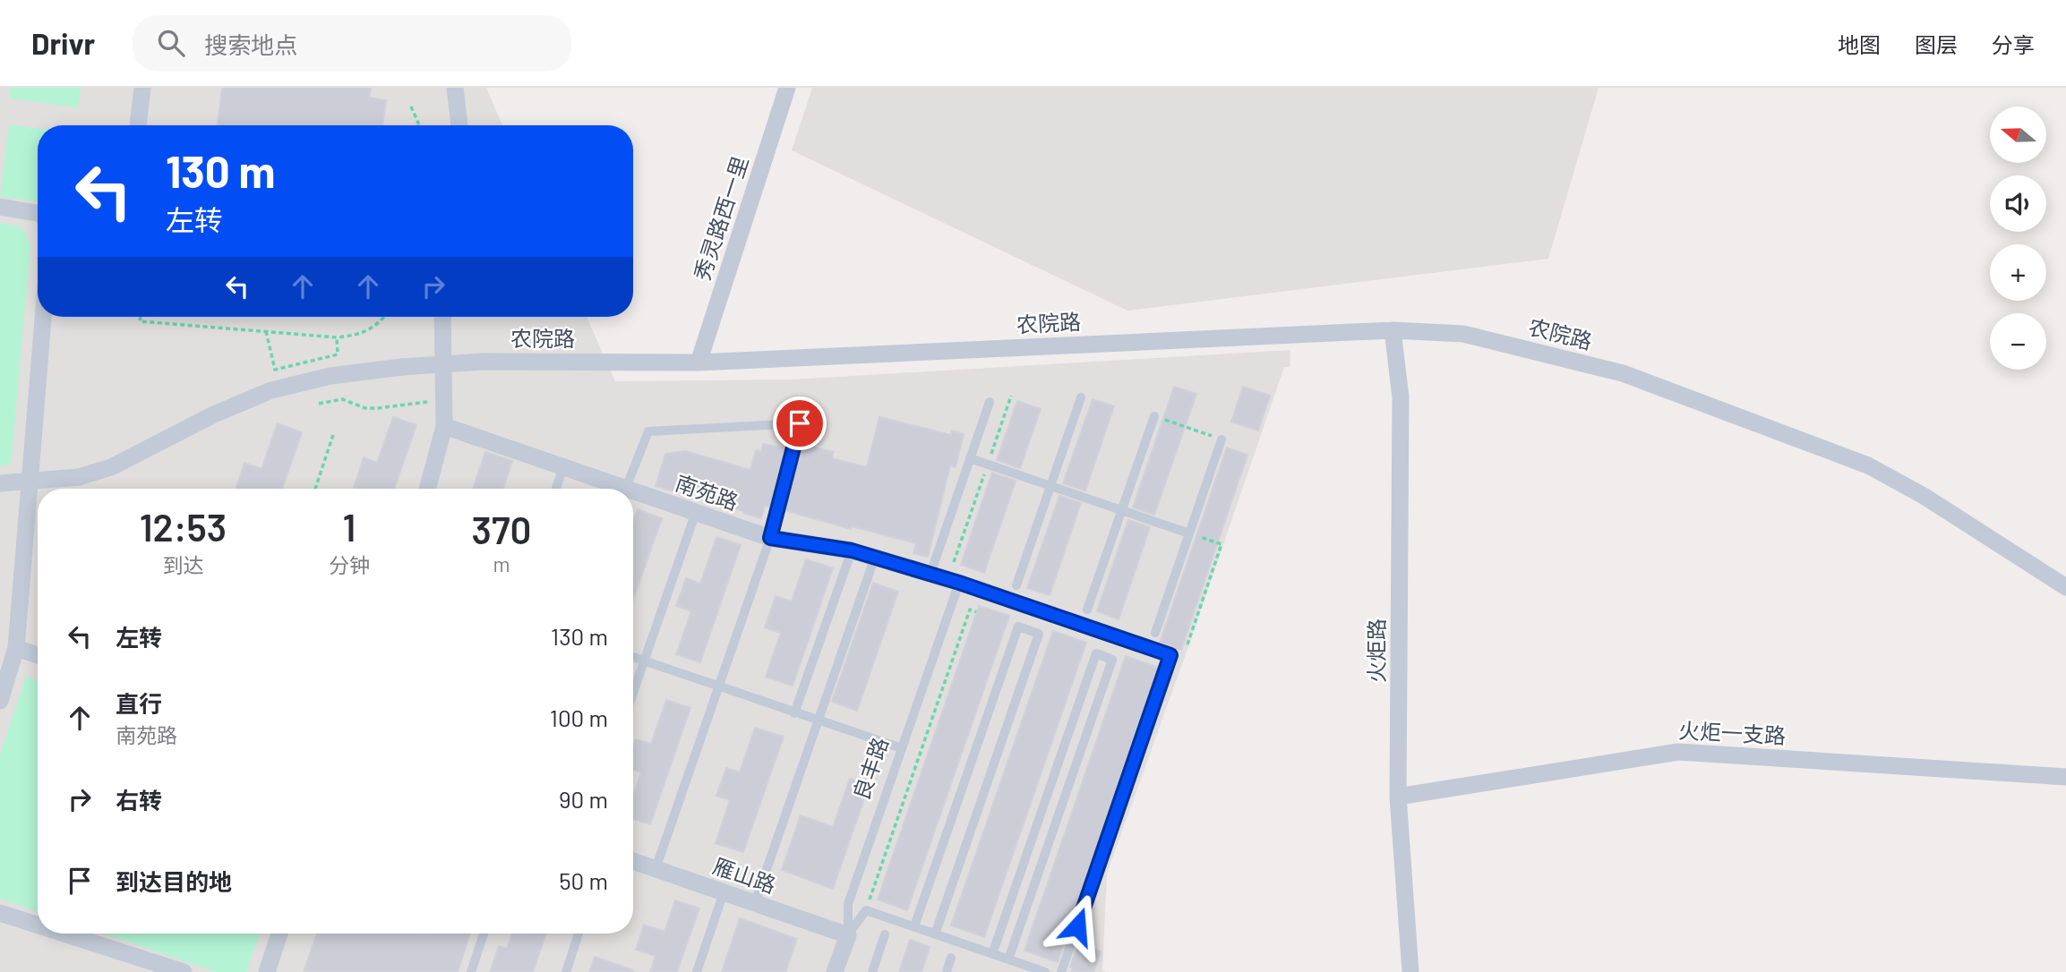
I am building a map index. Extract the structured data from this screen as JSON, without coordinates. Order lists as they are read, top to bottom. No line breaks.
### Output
{"streets":{"street":["秀灵路西一里","农院路","南苑路","火炬路","火炬一支路","良丰路","雁山路"]},"crossings":[["秀灵路西一里","农院路"],["农院路","火炬路"],["南苑路","良丰路"],["火炬路","火炬一支路"],["良丰路","雁山路"]],"north":"left","page":{"header":"Drivr","search":"搜索地点","nav":["地图","图层","分享"],"map_buttons":["+","−"],"turn":["130 m","左转"],"eta":["12:53","到达","1","分钟","370","m"],"list":[{"name":"左转","value":"130 m"},{"name":"直行","note":"南苑路","value":"100 m"},{"name":"右转","value":"90 m"},{"name":"到达目的地","value":"50 m"}]}}
